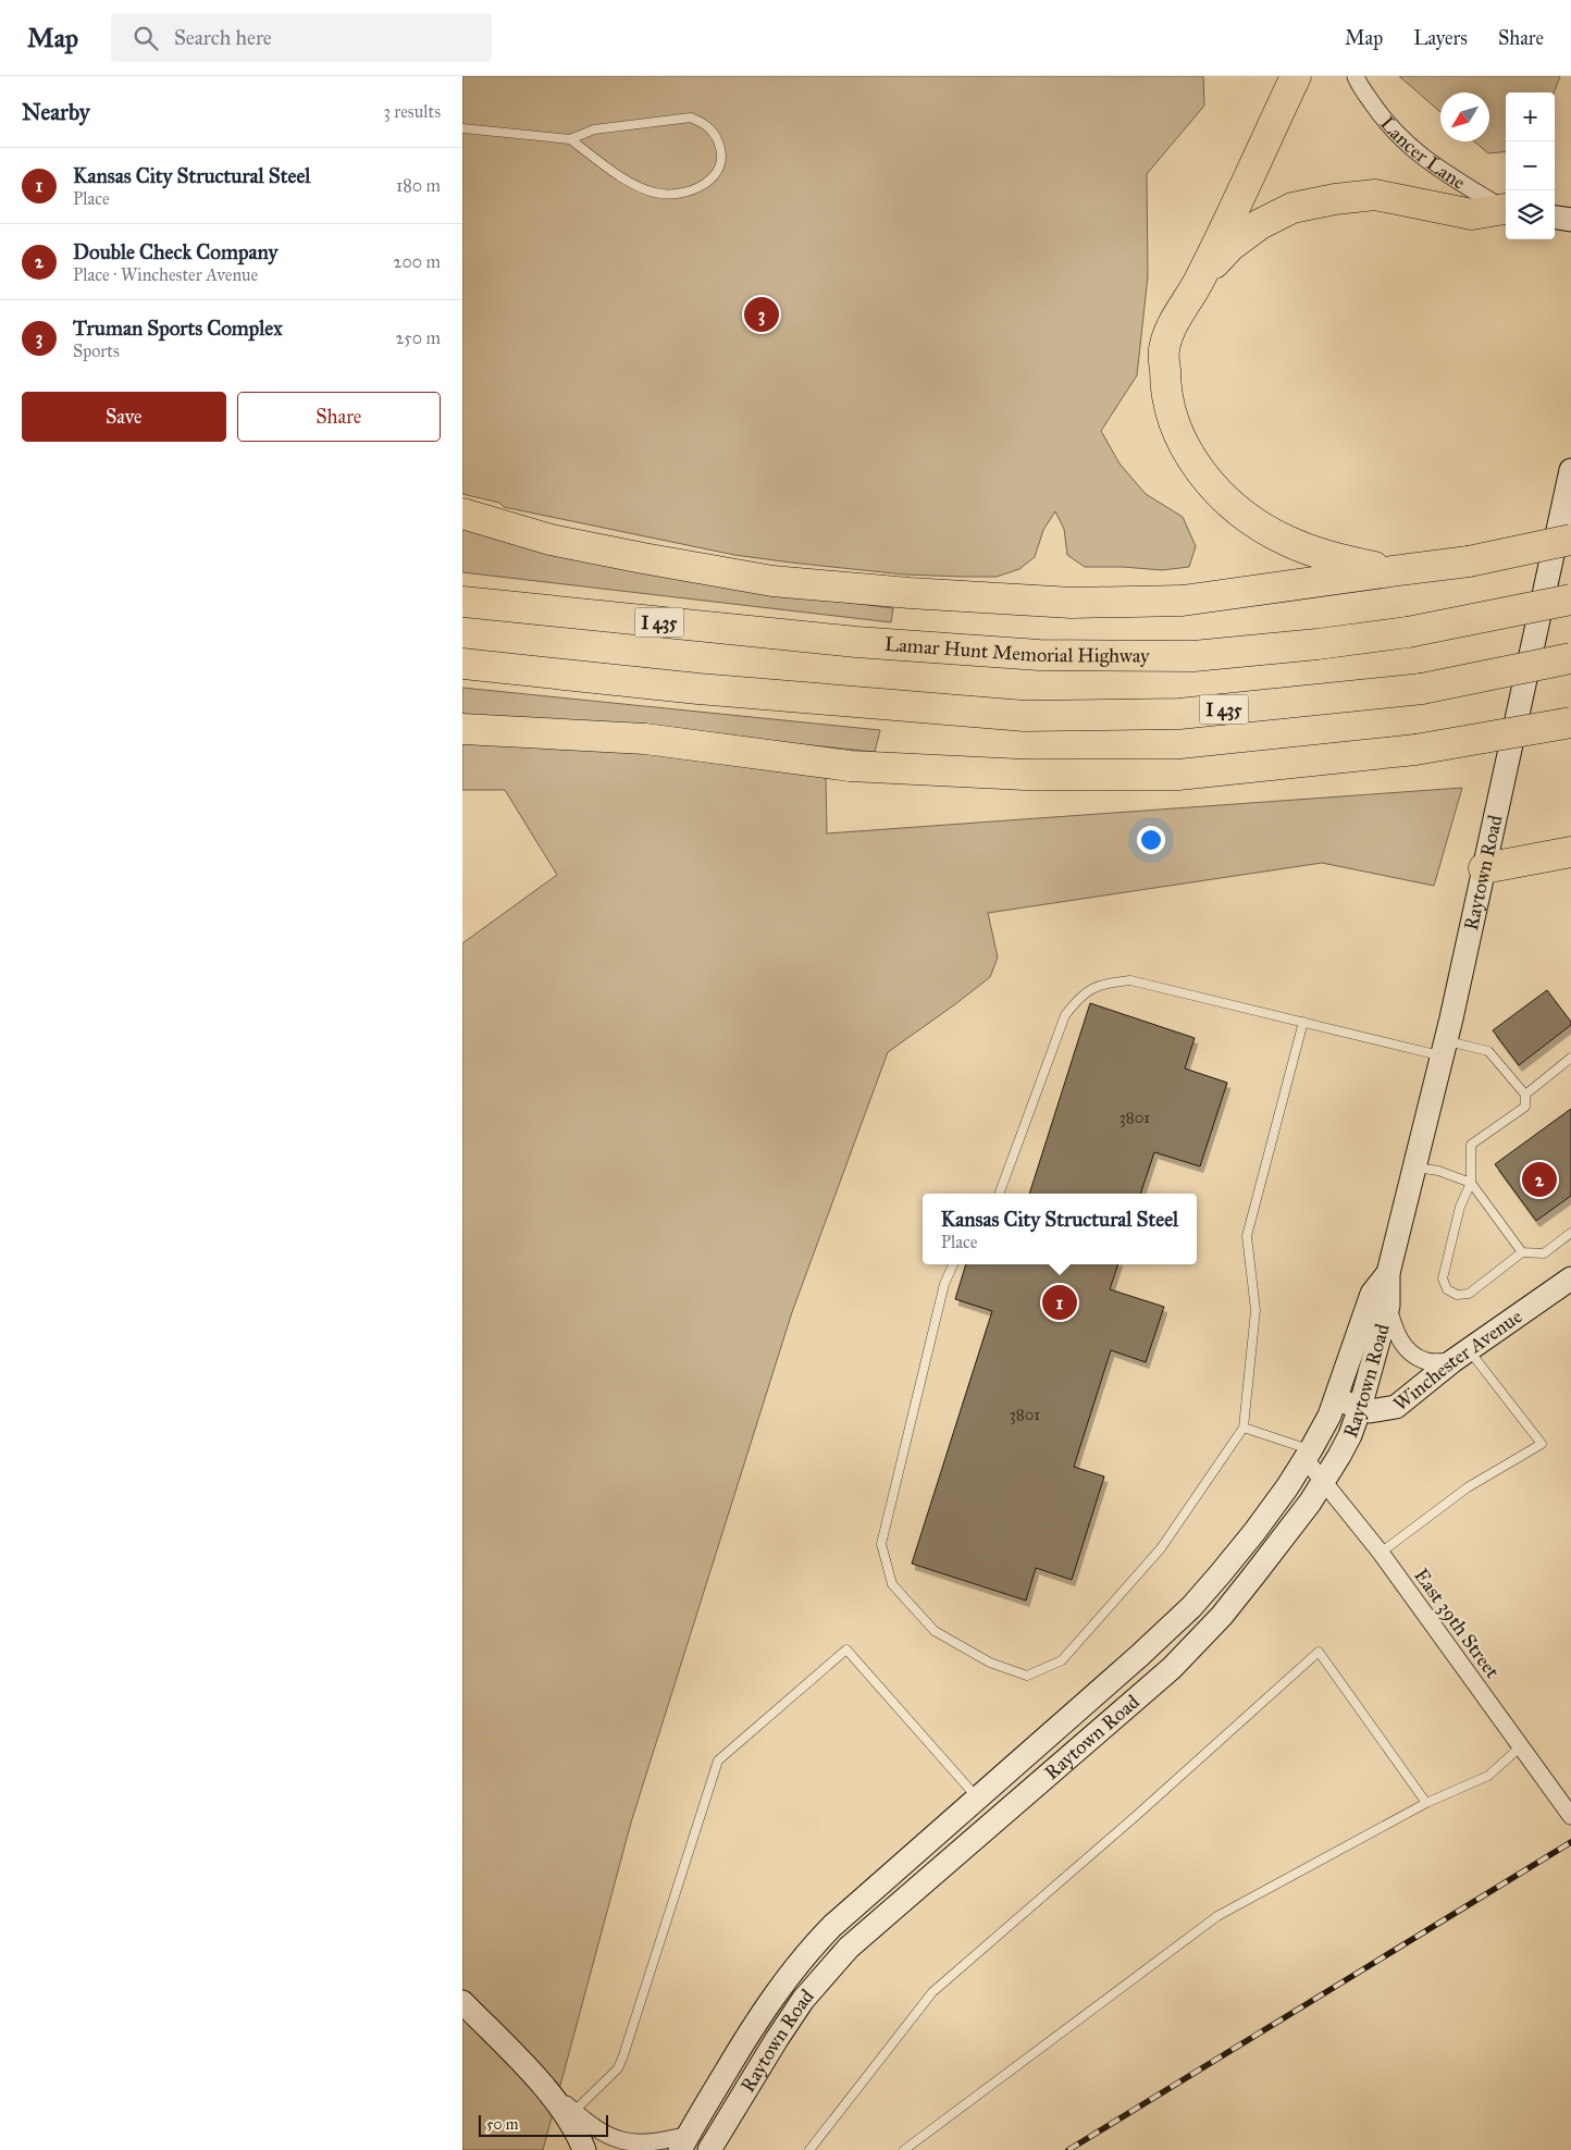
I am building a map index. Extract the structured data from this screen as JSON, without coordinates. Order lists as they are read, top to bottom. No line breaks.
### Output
{"streets":{"highway":["I 435","Lamar Hunt Memorial Highway"],"main road":["Raytown Road","Winchester Avenue"],"street":["Lancer Lane","East 39th Street"]},"crossings":[["Raytown Road","Winchester Avenue"],["Raytown Road","East 39th Street"]],"house_numbers":["3801","3801"],"scale_bar":"50 m","north":"bottom left","page":{"header":"Map","search":"Search here","nav":["Map","Layers","Share"],"heading":["Nearby","3 results"],"map_buttons":["+","−"],"list":[{"mark":"1","name":"Kansas City Structural Steel","note":"Place","value":"180 m"},{"mark":"2","name":"Double Check Company","note":"Place · Winchester Avenue","value":"200 m"},{"mark":"3","name":"Truman Sports Complex","note":"Sports","value":"250 m"}],"pins":["3","2","1"],"buttons":["Save","Share"],"popup":["Kansas City Structural Steel","Place"],"scale":"50 m"}}
